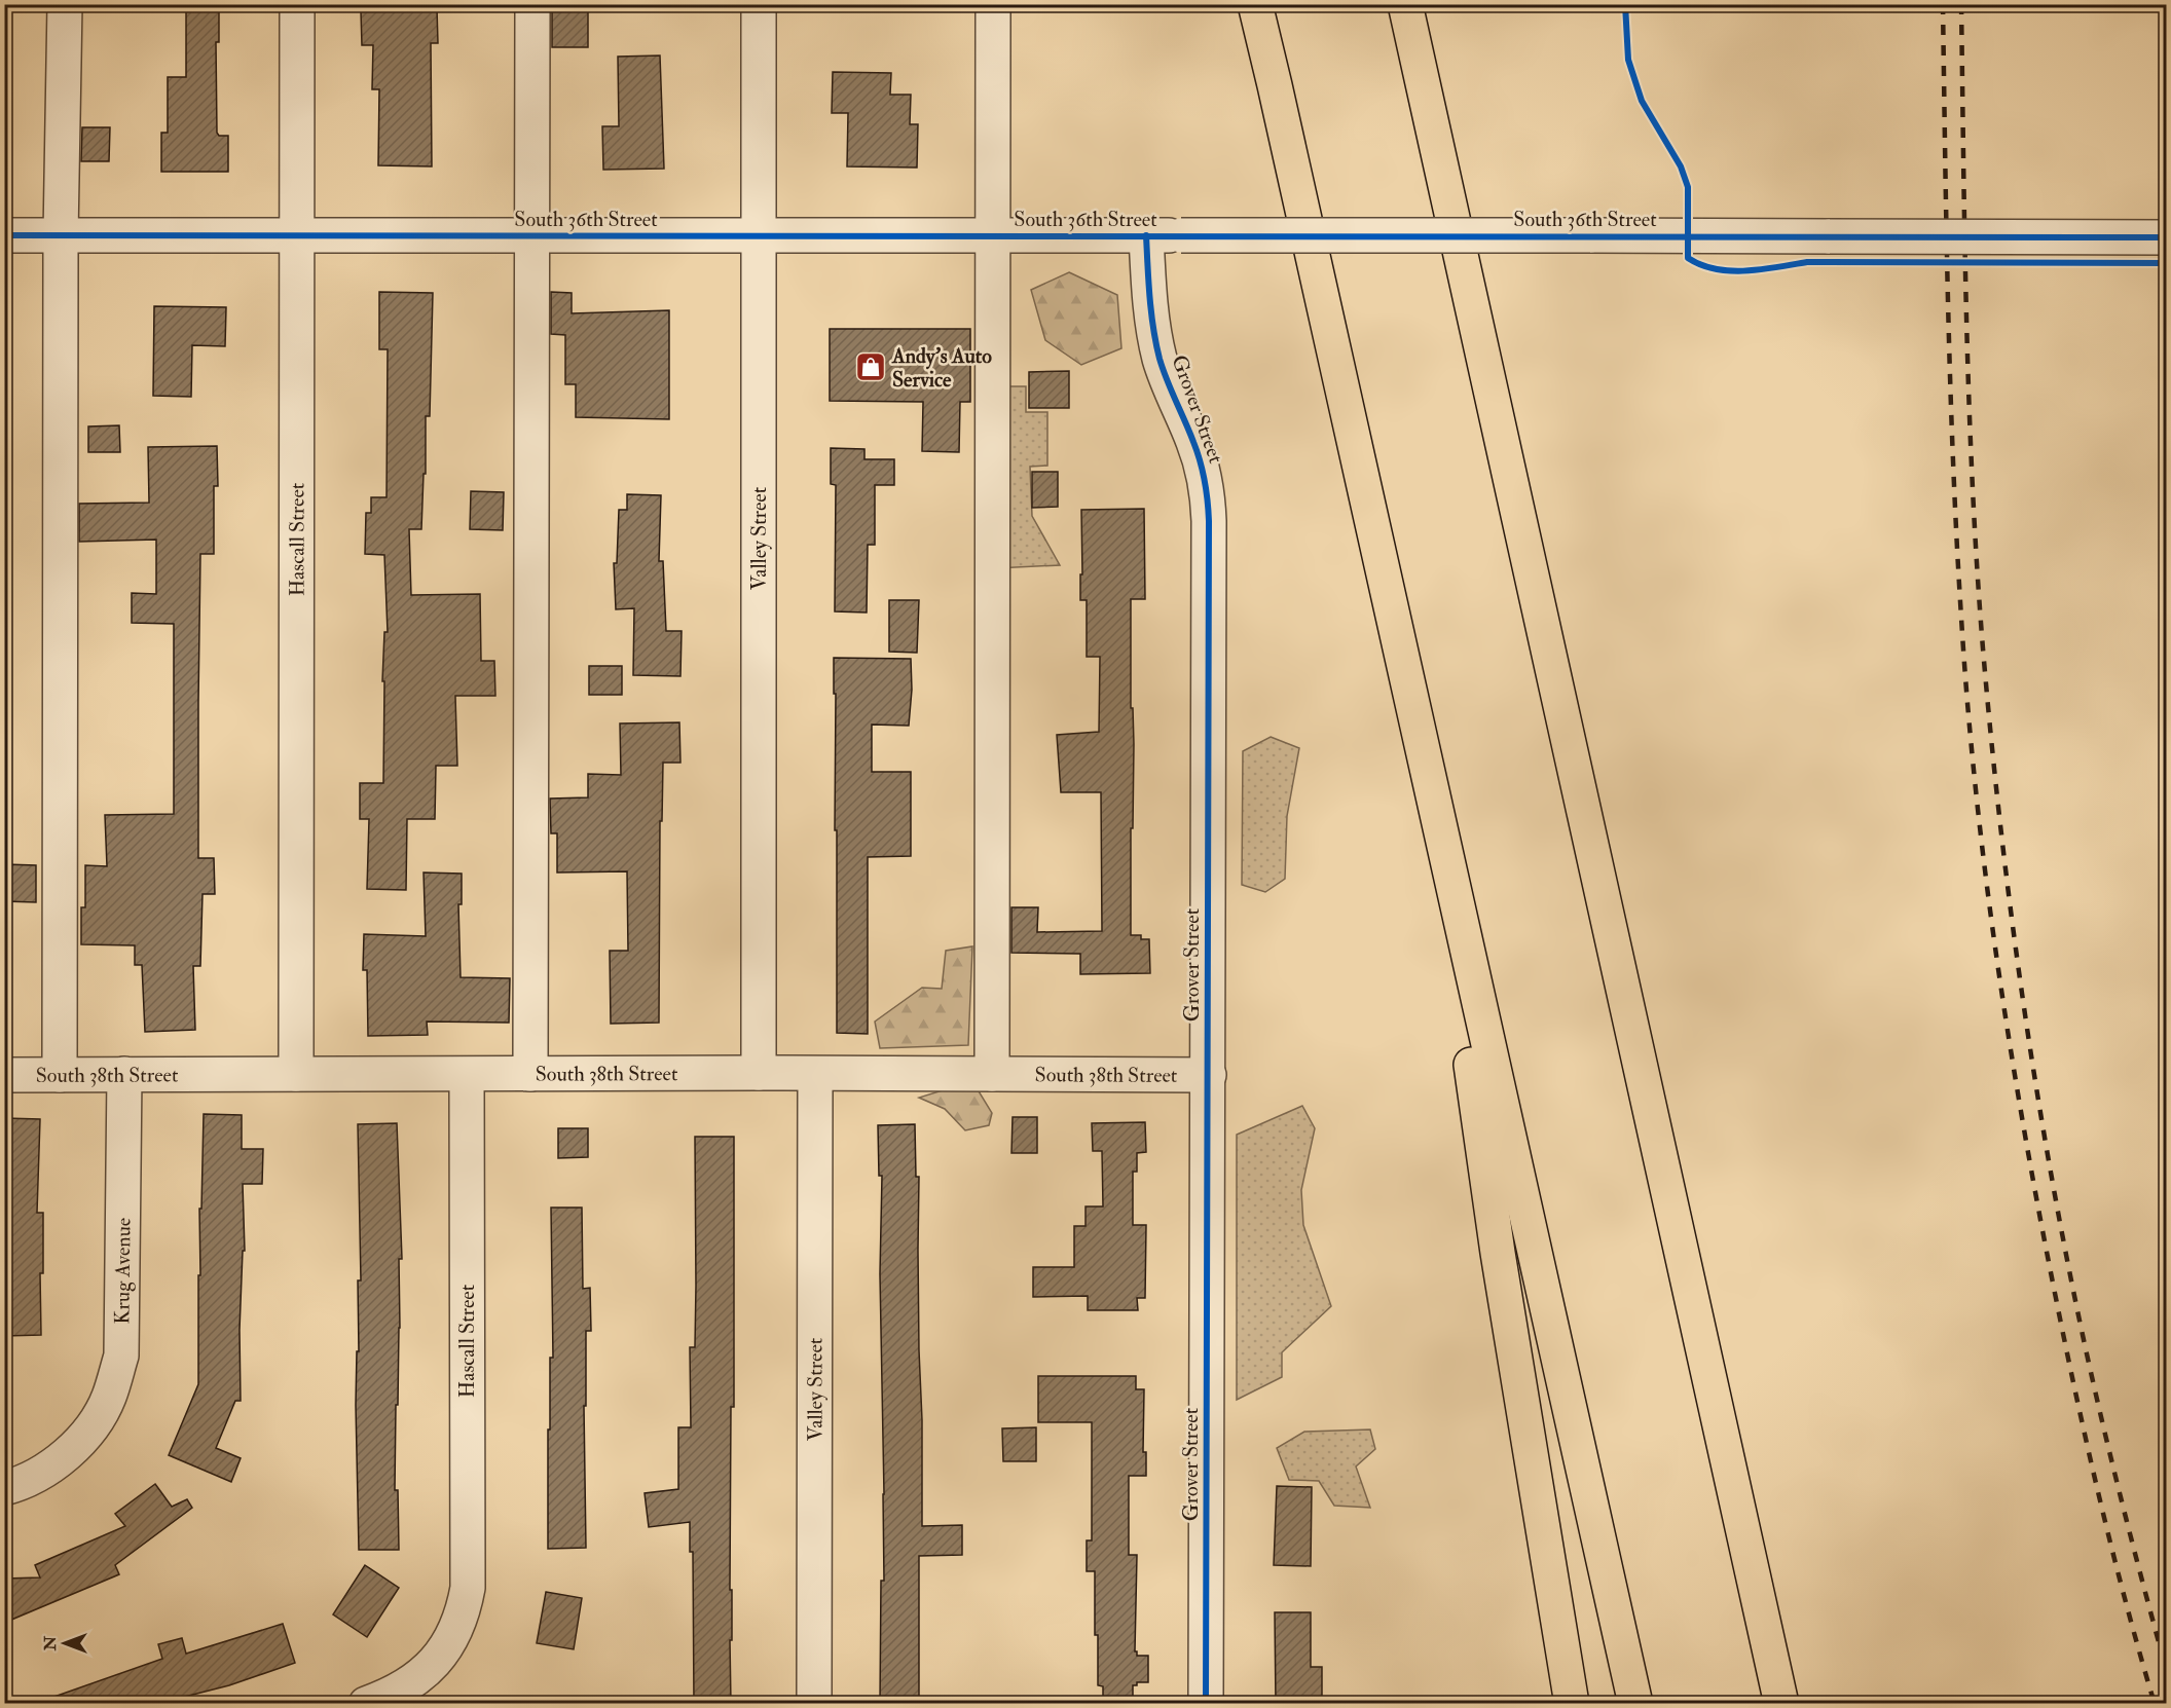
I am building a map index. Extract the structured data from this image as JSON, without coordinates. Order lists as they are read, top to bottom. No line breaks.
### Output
{"streets":{"street":["South 36th Street","Grover Street","Valley Street","Hascall Street","South 38th Street","Krug Avenue"]},"crossings":[["South 36th Street","Grover Street"],["South 36th Street","Valley Street"],["South 36th Street","Hascall Street"],["Grover Street","South 38th Street"],["Valley Street","South 38th Street"],["Hascall Street","South 38th Street"],["South 38th Street","Krug Avenue"]],"places":{"shop":["Andy's Auto Service"]},"north":"left"}
